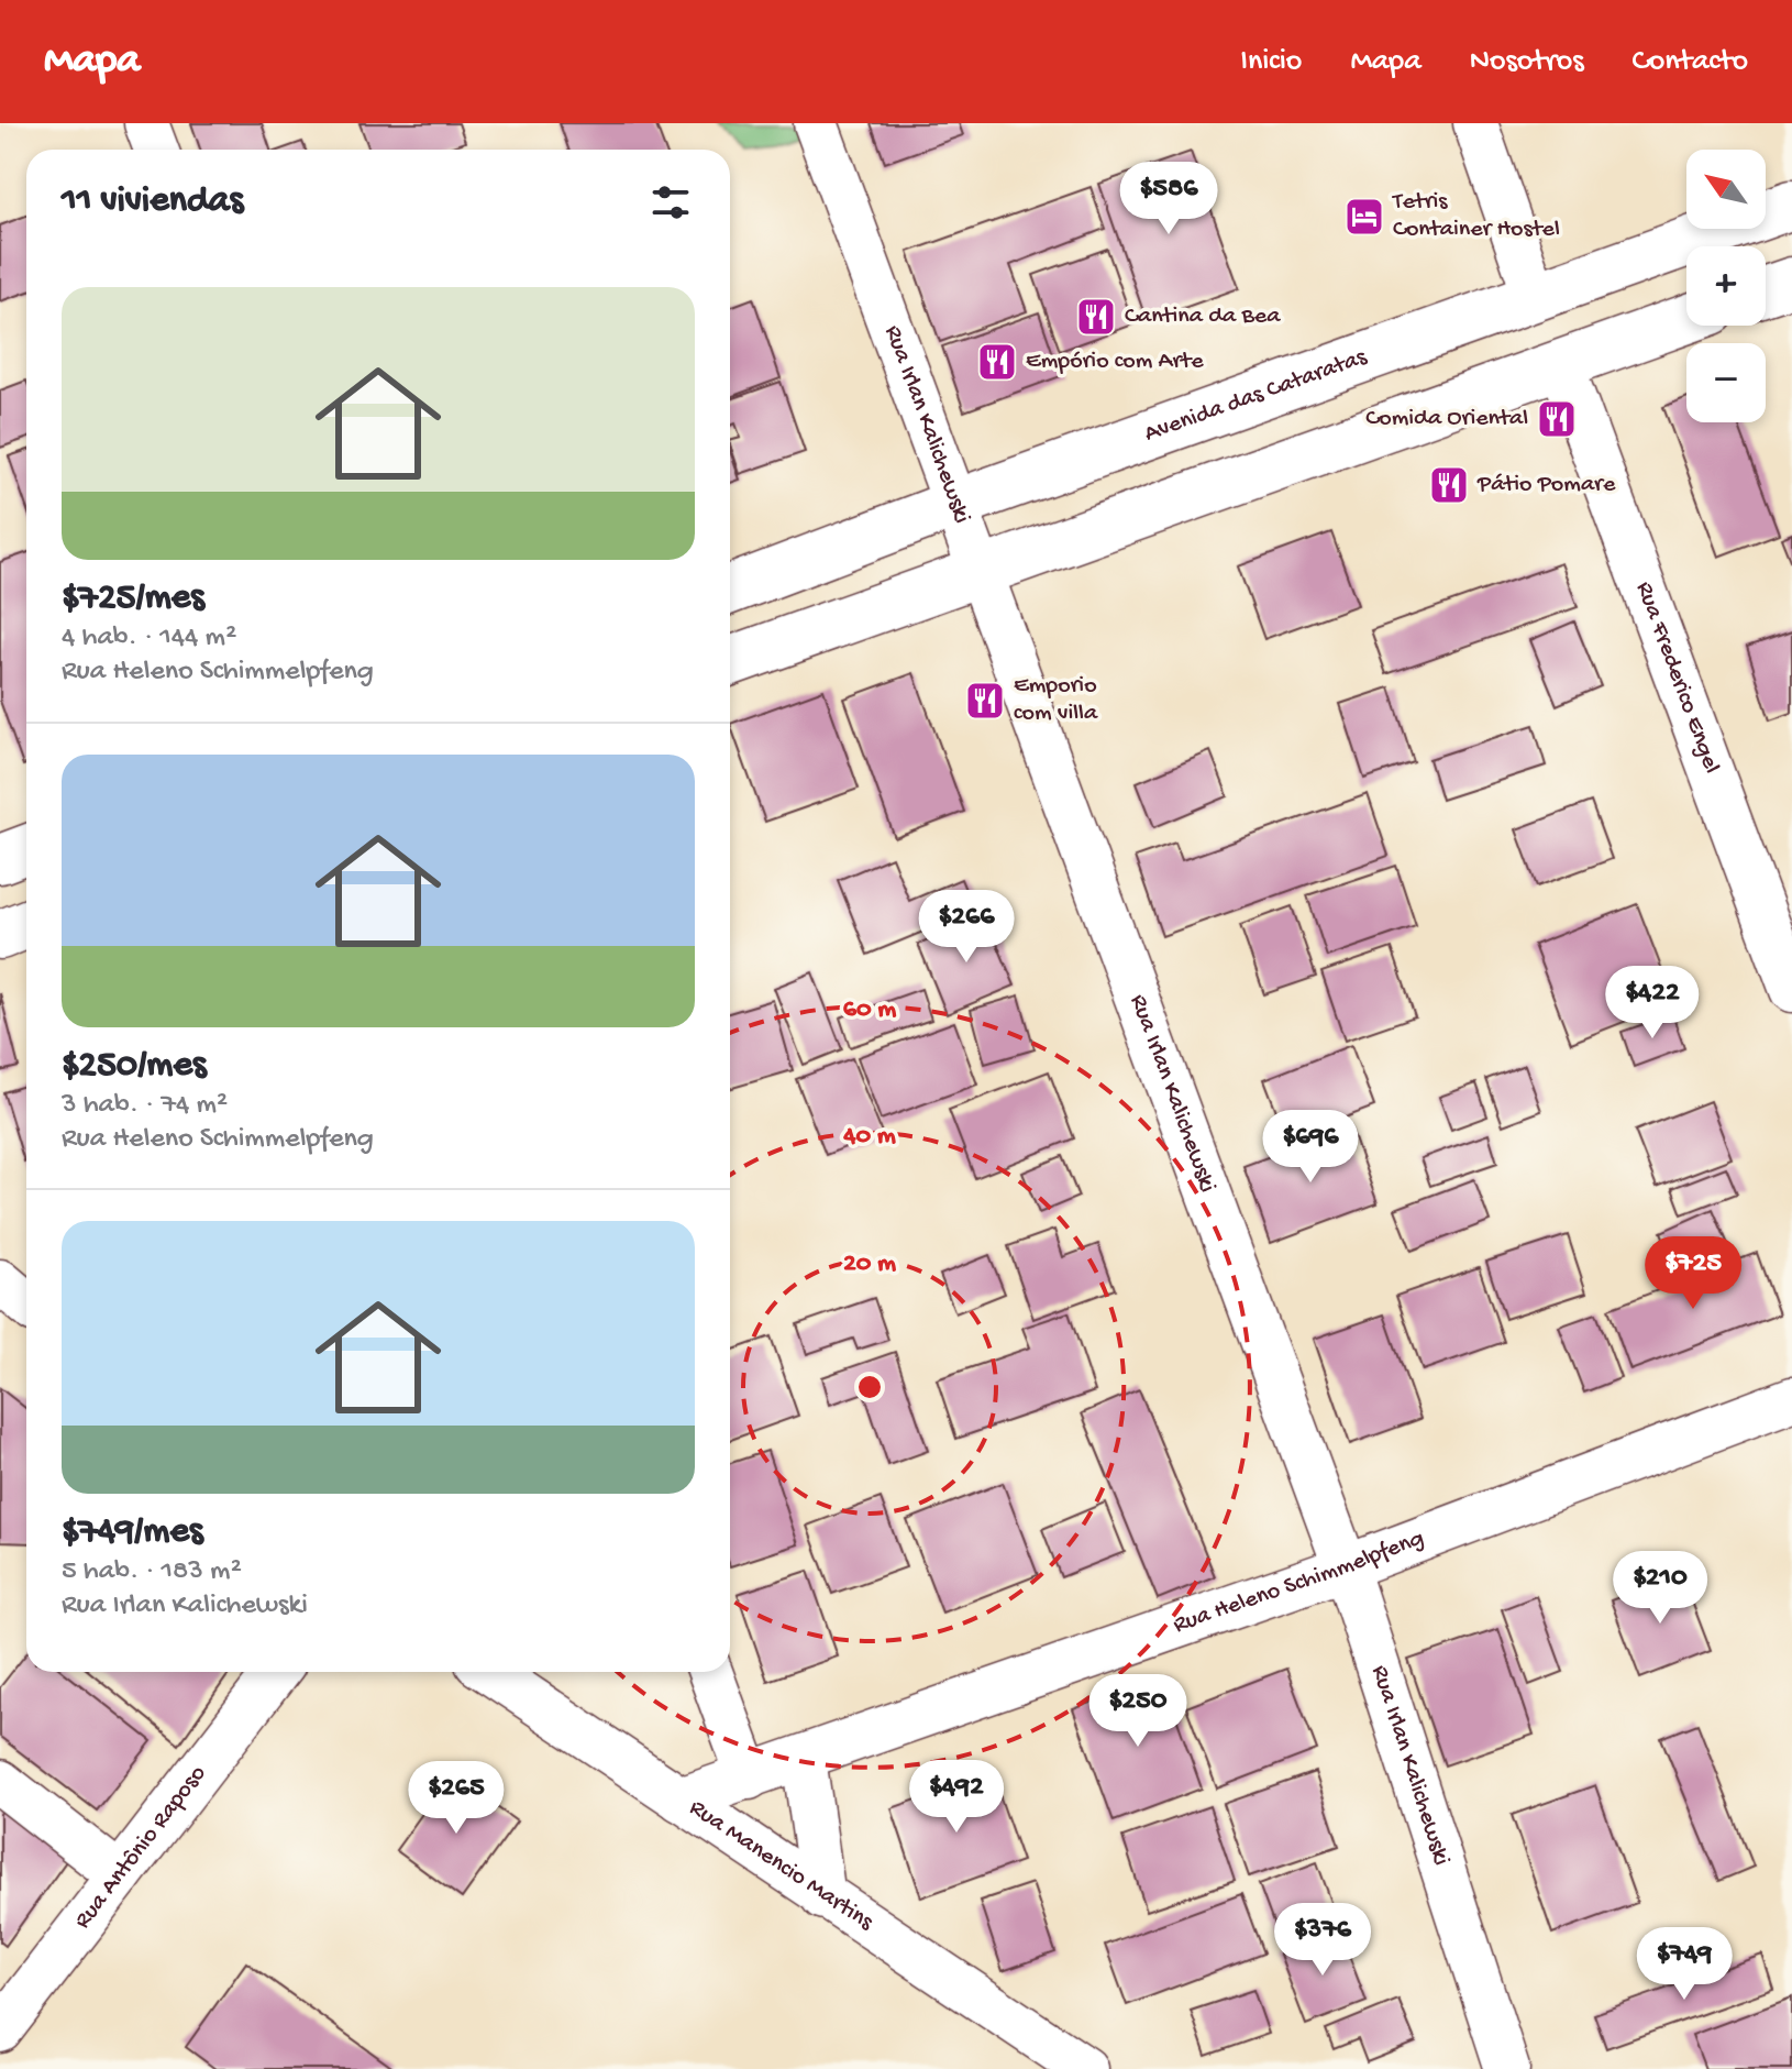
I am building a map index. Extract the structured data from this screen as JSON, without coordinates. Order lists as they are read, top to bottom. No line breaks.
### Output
{"streets":{"main road":["Avenida das Cataratas"],"street":["Rua Irlan Kalichewski","Rua Frederico Engel","Rua Heleno Schimmelpfeng","Rua Antônio Raposo","Rua Manencio Martins"]},"crossings":[["Avenida das Cataratas","Rua Irlan Kalichewski"],["Rua Irlan Kalichewski","Rua Heleno Schimmelpfeng"],["Rua Heleno Schimmelpfeng","Rua Manencio Martins"]],"places":{"hotel":["Tetris Container Hostel"],"restaurant":["Cantina da Bea","Empório com Arte","Comida Oriental","Pátio Pomare","Emporio com villa"]},"north":"top left","page":{"header":"Mapa","nav":["Inicio","Mapa","Nosotros","Contacto"],"map_buttons":["+","−"],"heading":"11 viviendas","price":["$586","$266","$422","$696","$725","$210","$250","$492","$265","$376","$749"],"list":[{"name":"$725/mes","note":"4 hab. · 144 m² · Rua Heleno Schimmelpfeng"},{"name":"$250/mes","note":"3 hab. · 74 m² · Rua Heleno Schimmelpfeng"},{"name":"$749/mes","note":"5 hab. · 183 m² · Rua Irlan Kalichewski"}]},"rings":["60 m","40 m","20 m"]}
